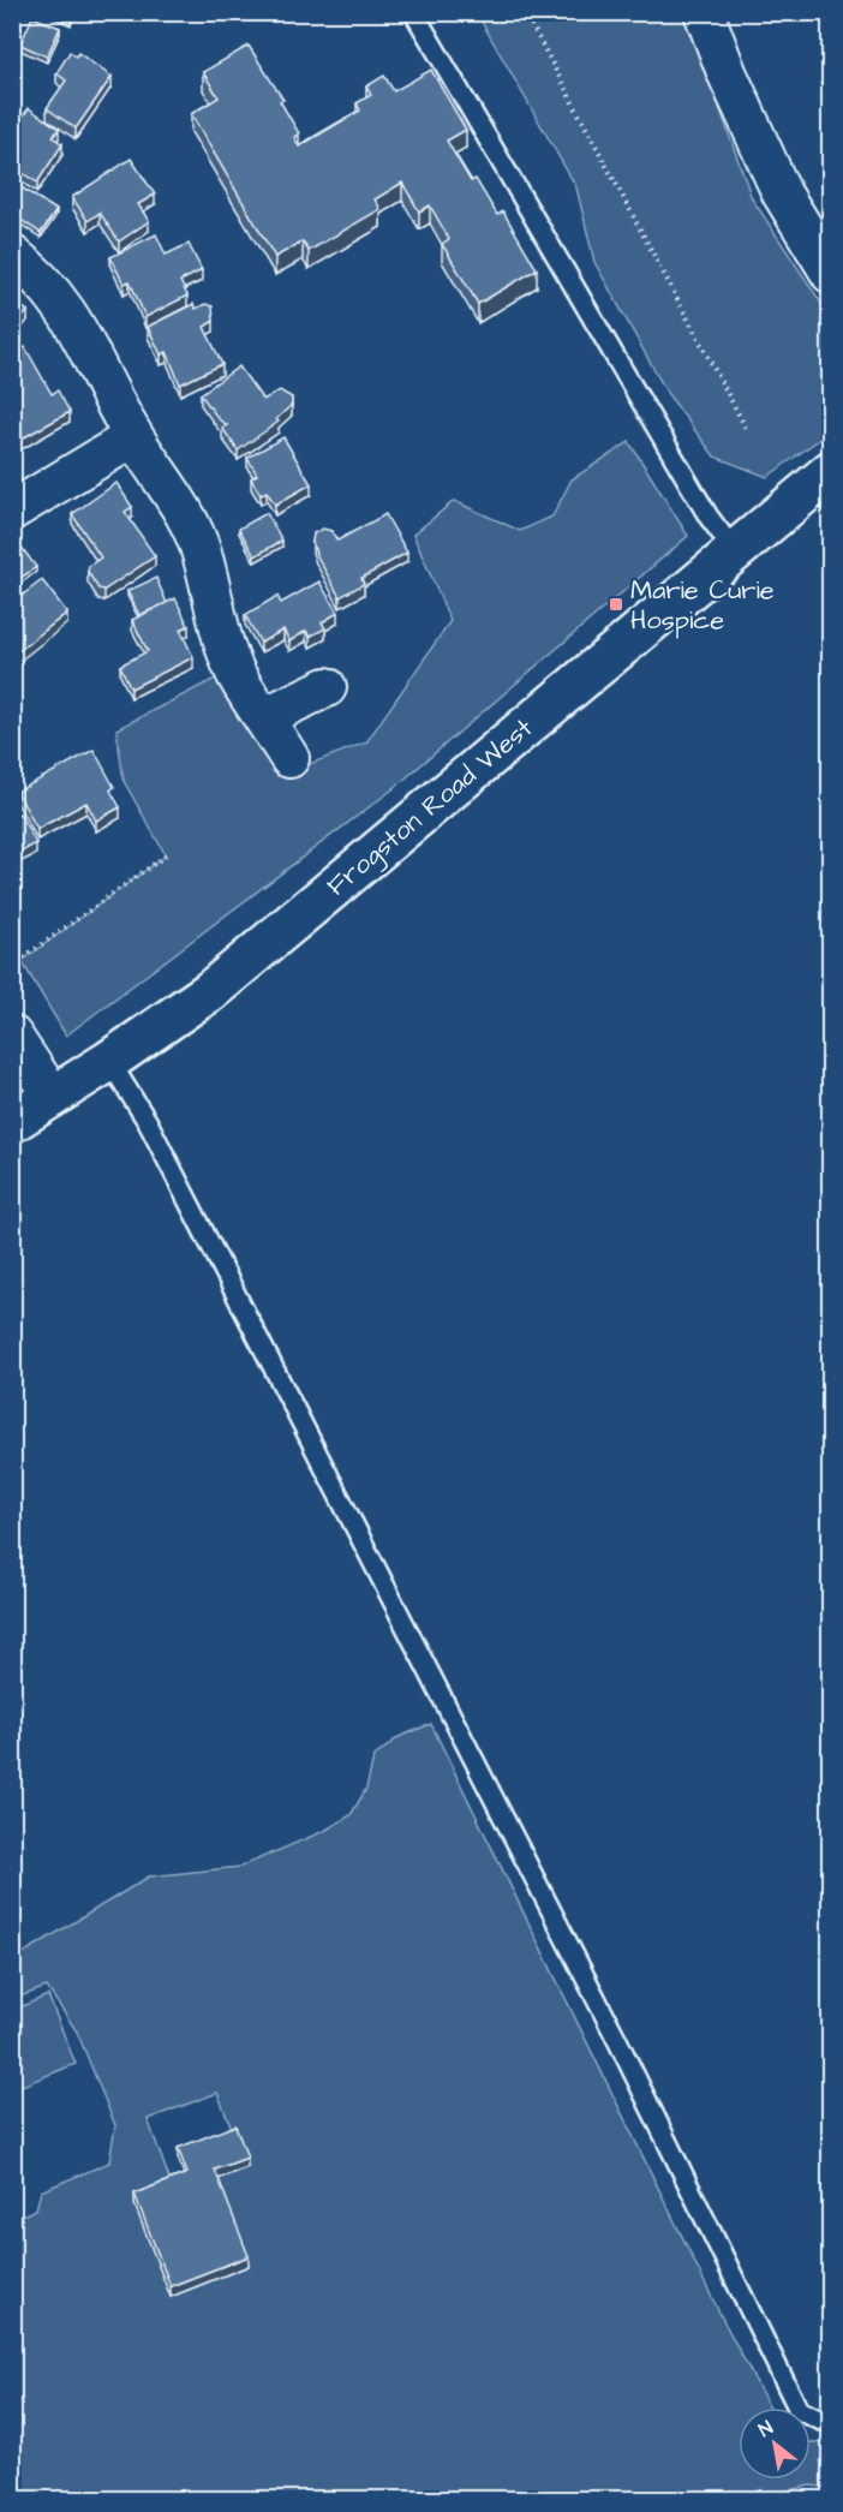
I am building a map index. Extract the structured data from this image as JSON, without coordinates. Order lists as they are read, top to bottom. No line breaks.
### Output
{"streets":{"main road":["Frogston Road West"]},"places":{"transit":["Marie Curie Hospice"]},"north":"top left"}
